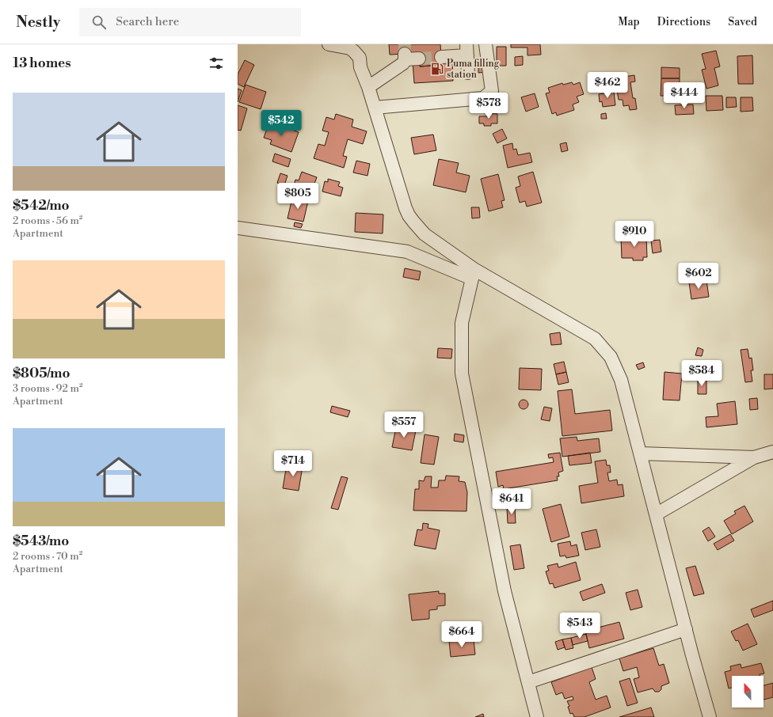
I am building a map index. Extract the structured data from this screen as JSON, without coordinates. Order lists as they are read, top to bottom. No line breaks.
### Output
{"places":{"fuel station":["Puma filling station"]},"north":"top","page":{"header":"Nestly","search":"Search here","nav":["Map","Directions","Saved"],"heading":"13 homes","price":["$462","$444","$578","$542","$805","$910","$602","$584","$557","$714","$641","$543","$664"],"list":[{"name":"$542/mo","note":"2 rooms · 56 m² · Apartment"},{"name":"$805/mo","note":"3 rooms · 92 m² · Apartment"},{"name":"$543/mo","note":"2 rooms · 70 m² · Apartment"}]}}
